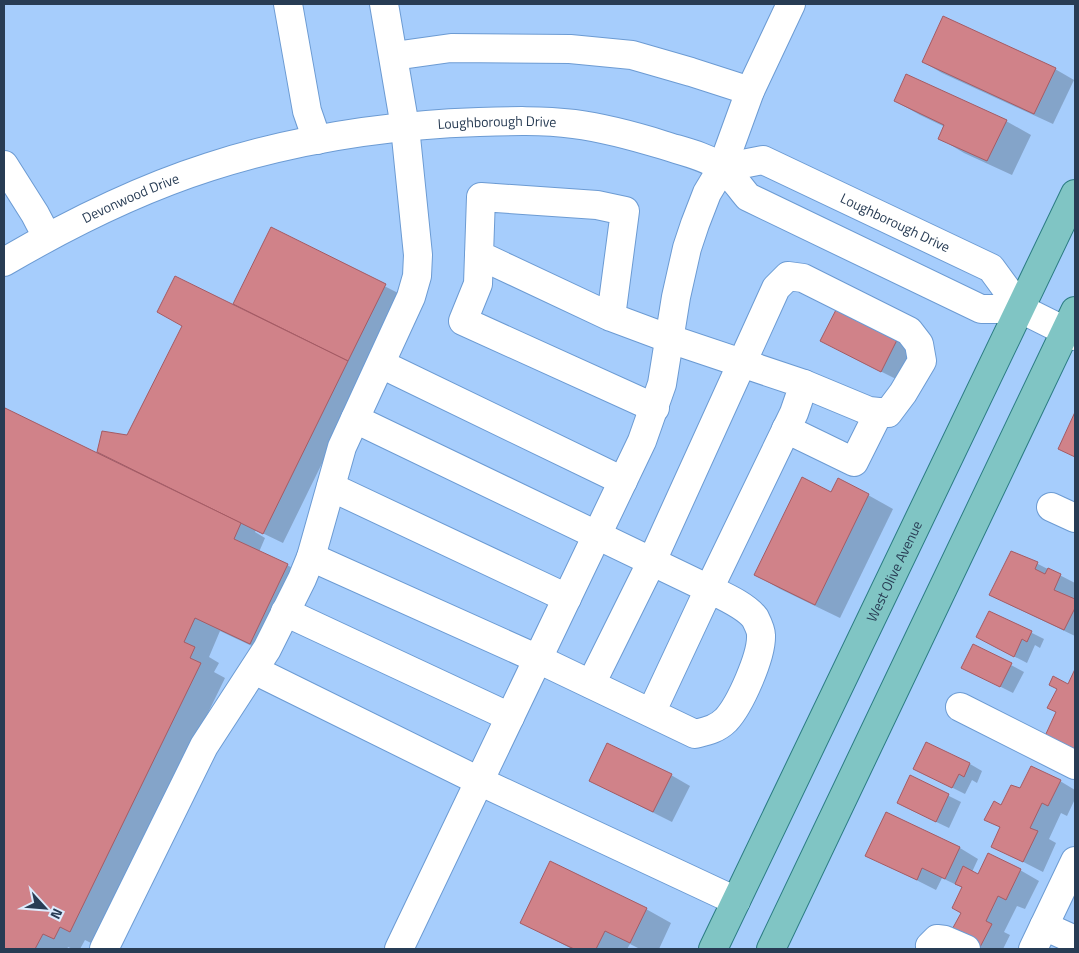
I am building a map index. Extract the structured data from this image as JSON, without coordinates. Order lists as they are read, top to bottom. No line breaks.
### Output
{"streets":{"main road":["West Olive Avenue"],"street":["Loughborough Drive","Devonwood Drive"]},"crossings":[["Loughborough Drive","Devonwood Drive"],["Loughborough Drive","West Olive Avenue"]],"north":"bottom right"}
